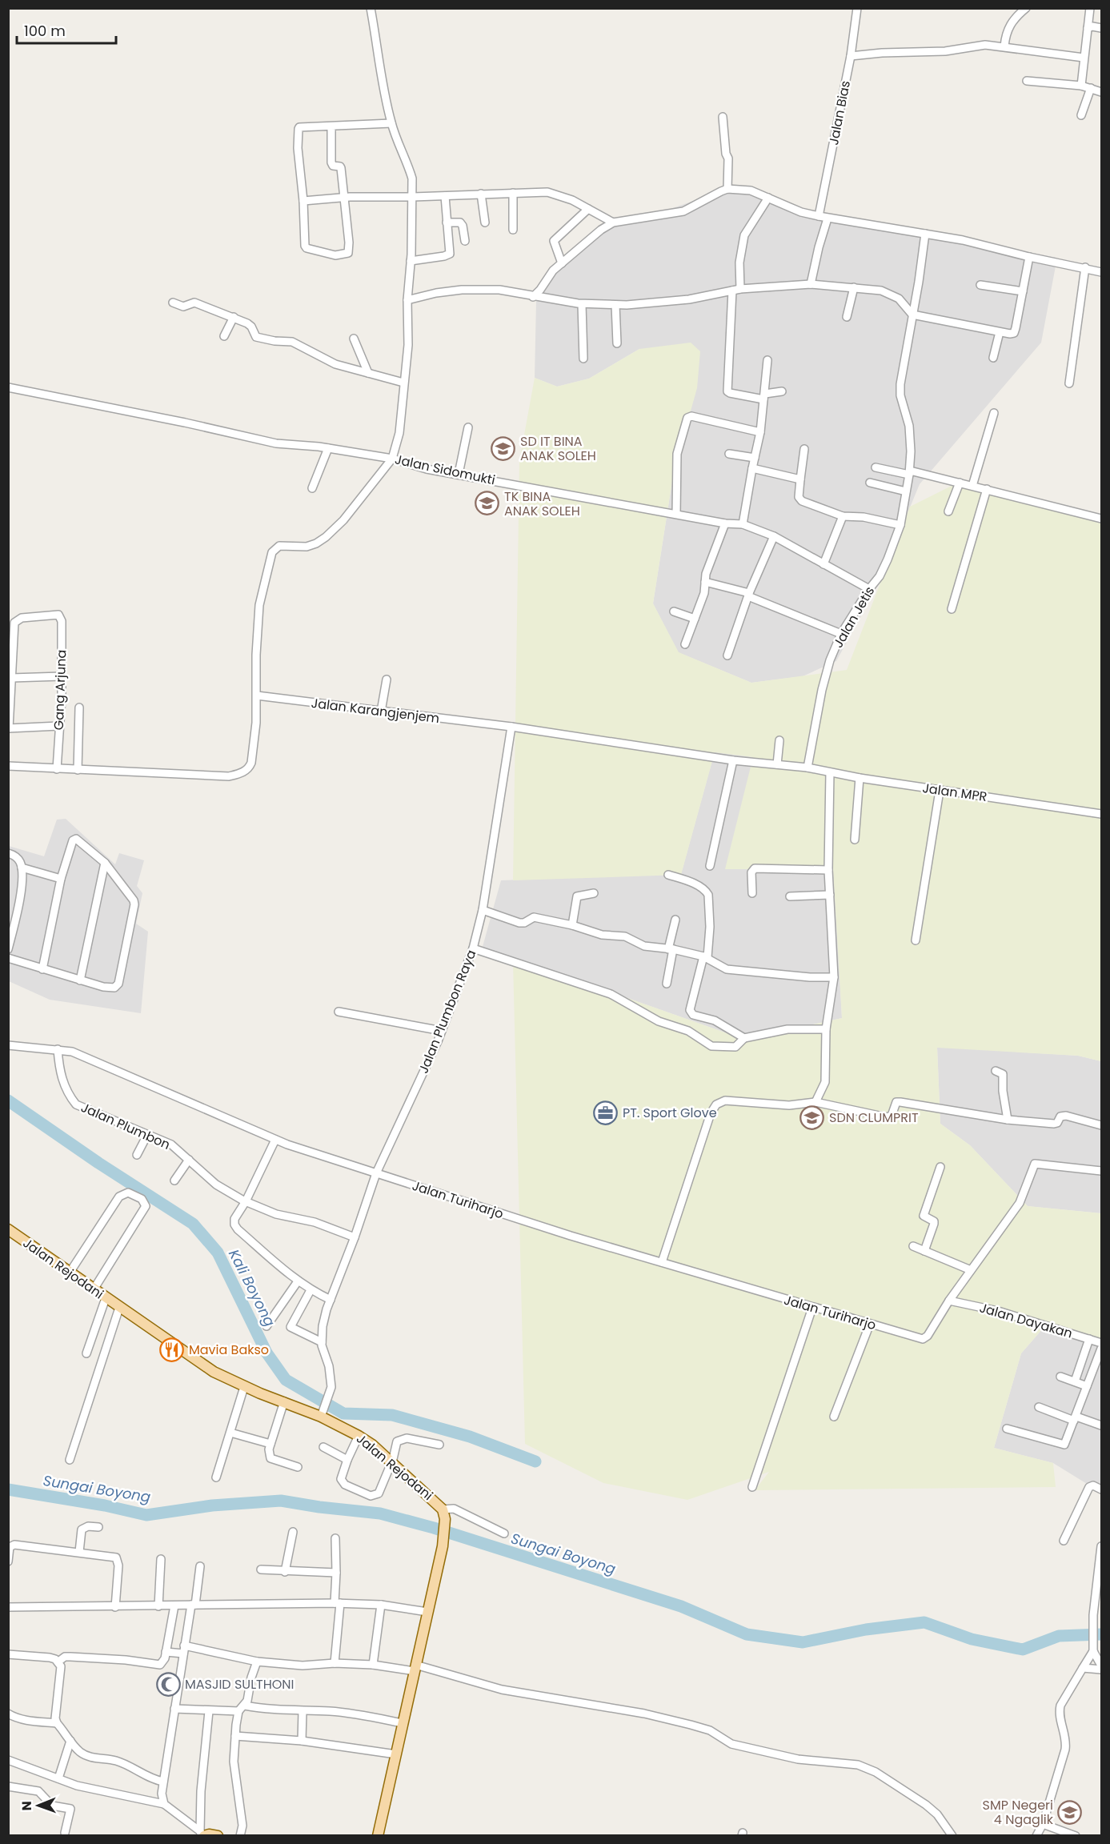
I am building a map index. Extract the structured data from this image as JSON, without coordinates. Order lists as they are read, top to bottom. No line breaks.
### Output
{"streets":{"main road":["Jalan Rejodani"],"street":["Jalan Bias","Jalan Sidomukti","Jalan Jetis","Gang Arjuna","Jalan Karangjenjem","Jalan MPR","Jalan Plumbon Raya","Jalan Plumbon","Jalan Turiharjo","Jalan Dayakan"]},"crossings":[["Jalan Sidomukti","Jalan Jetis"],["Jalan Jetis","Jalan Karangjenjem"],["Jalan Jetis","Jalan MPR"],["Jalan Karangjenjem","Jalan MPR"],["Jalan Karangjenjem","Jalan Plumbon Raya"],["Jalan Plumbon Raya","Jalan Plumbon"],["Jalan Plumbon Raya","Jalan Turiharjo"],["Jalan Plumbon","Jalan Turiharjo"],["Jalan Turiharjo","Jalan Dayakan"]],"water":["Kali Boyong","Sungai Boyong"],"places":{"school or university":["SD IT BINA ANAK SOLEH","TK BINA ANAK SOLEH","SDN CLUMPRIT","SMP Negeri 4 Ngaglik"],"office":["PT. Sport Glove"],"restaurant":["Mavia Bakso"],"mosque":["MASJID SULTHONI"]},"scale_bar":"100 m","north":"left"}
